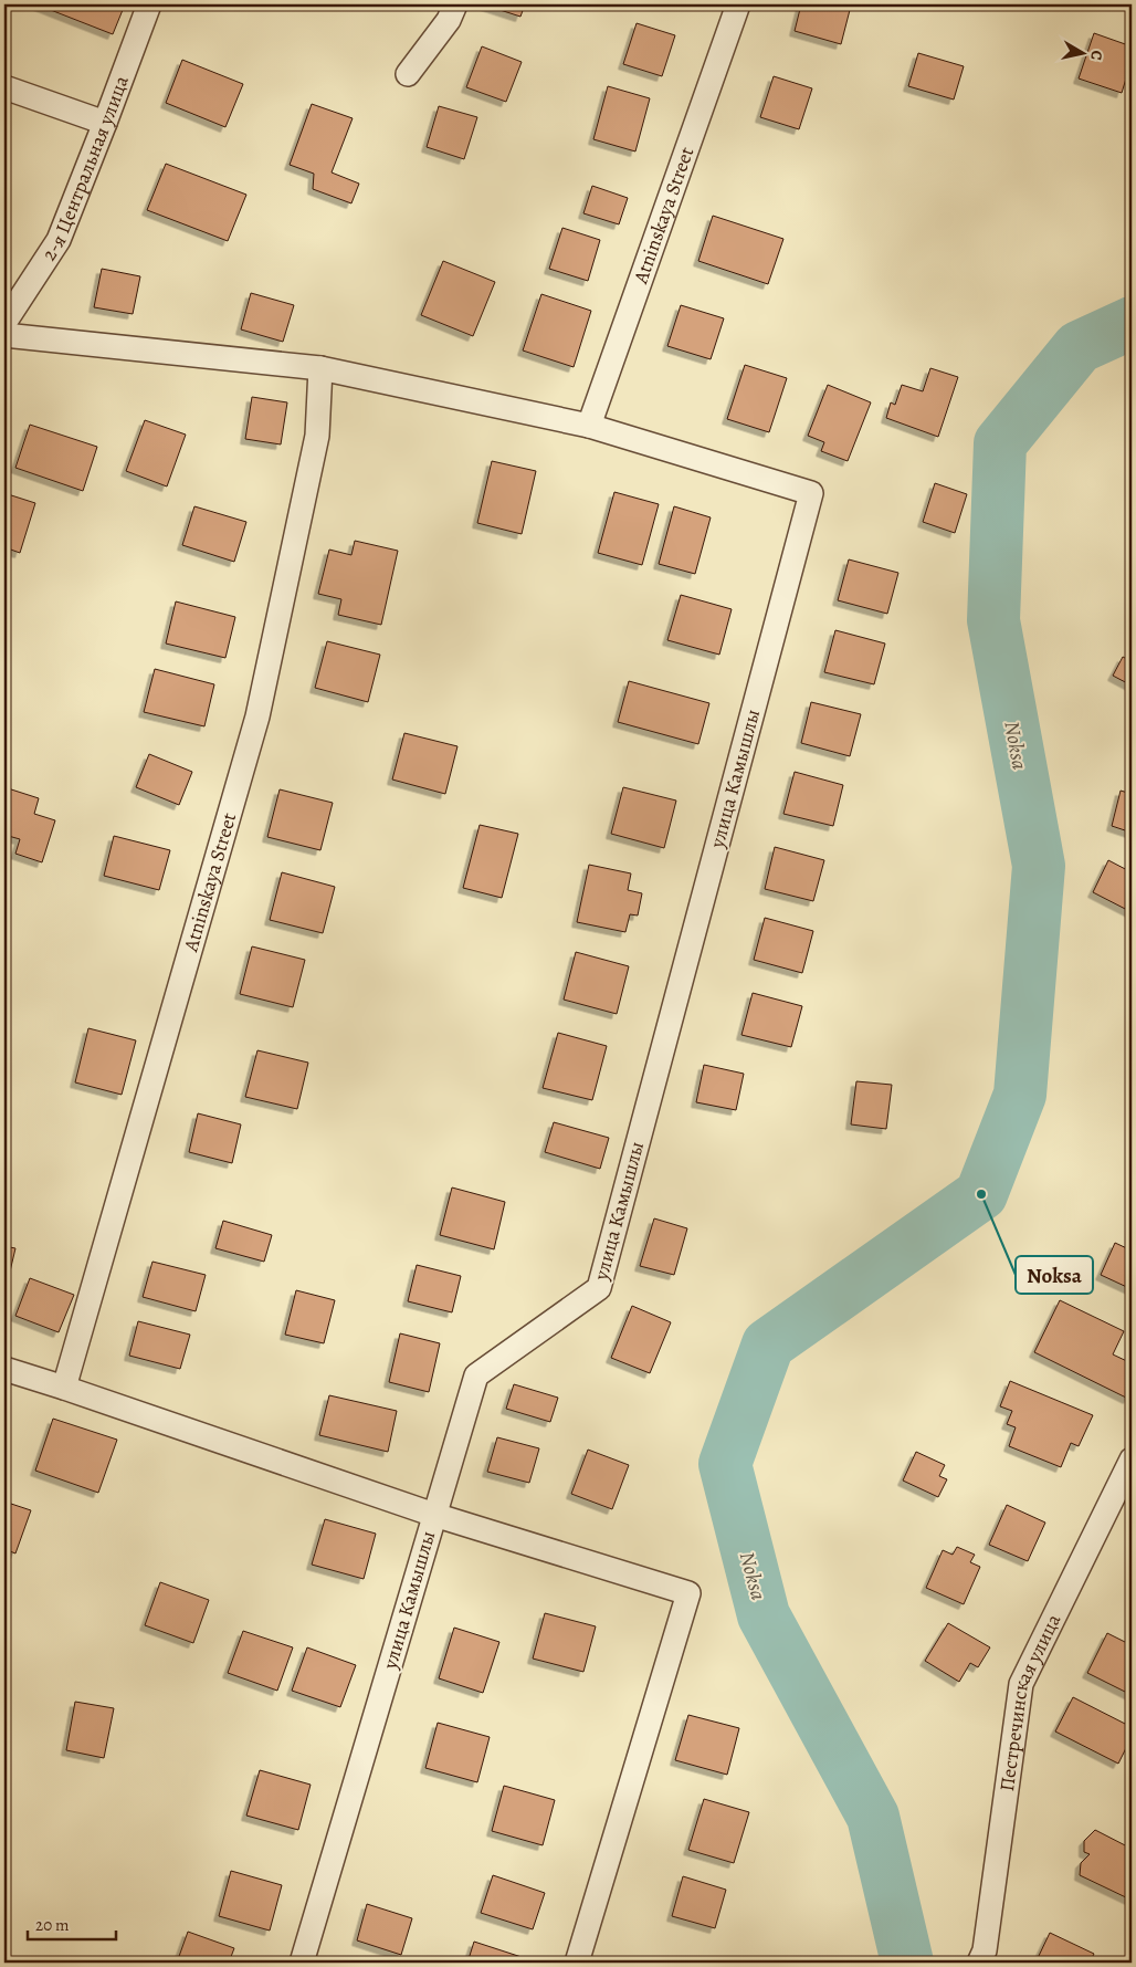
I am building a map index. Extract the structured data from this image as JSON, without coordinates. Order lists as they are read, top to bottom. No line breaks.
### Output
{"streets":{"street":["2-я Центральная улица","Atninskaya Street","улица Камышлы","Пестречинская улица"]},"crossings":[["Atninskaya Street","улица Камышлы"]],"water":["Noksa"],"places":["Noksa"],"scale_bar":"20 m","north":"right"}
